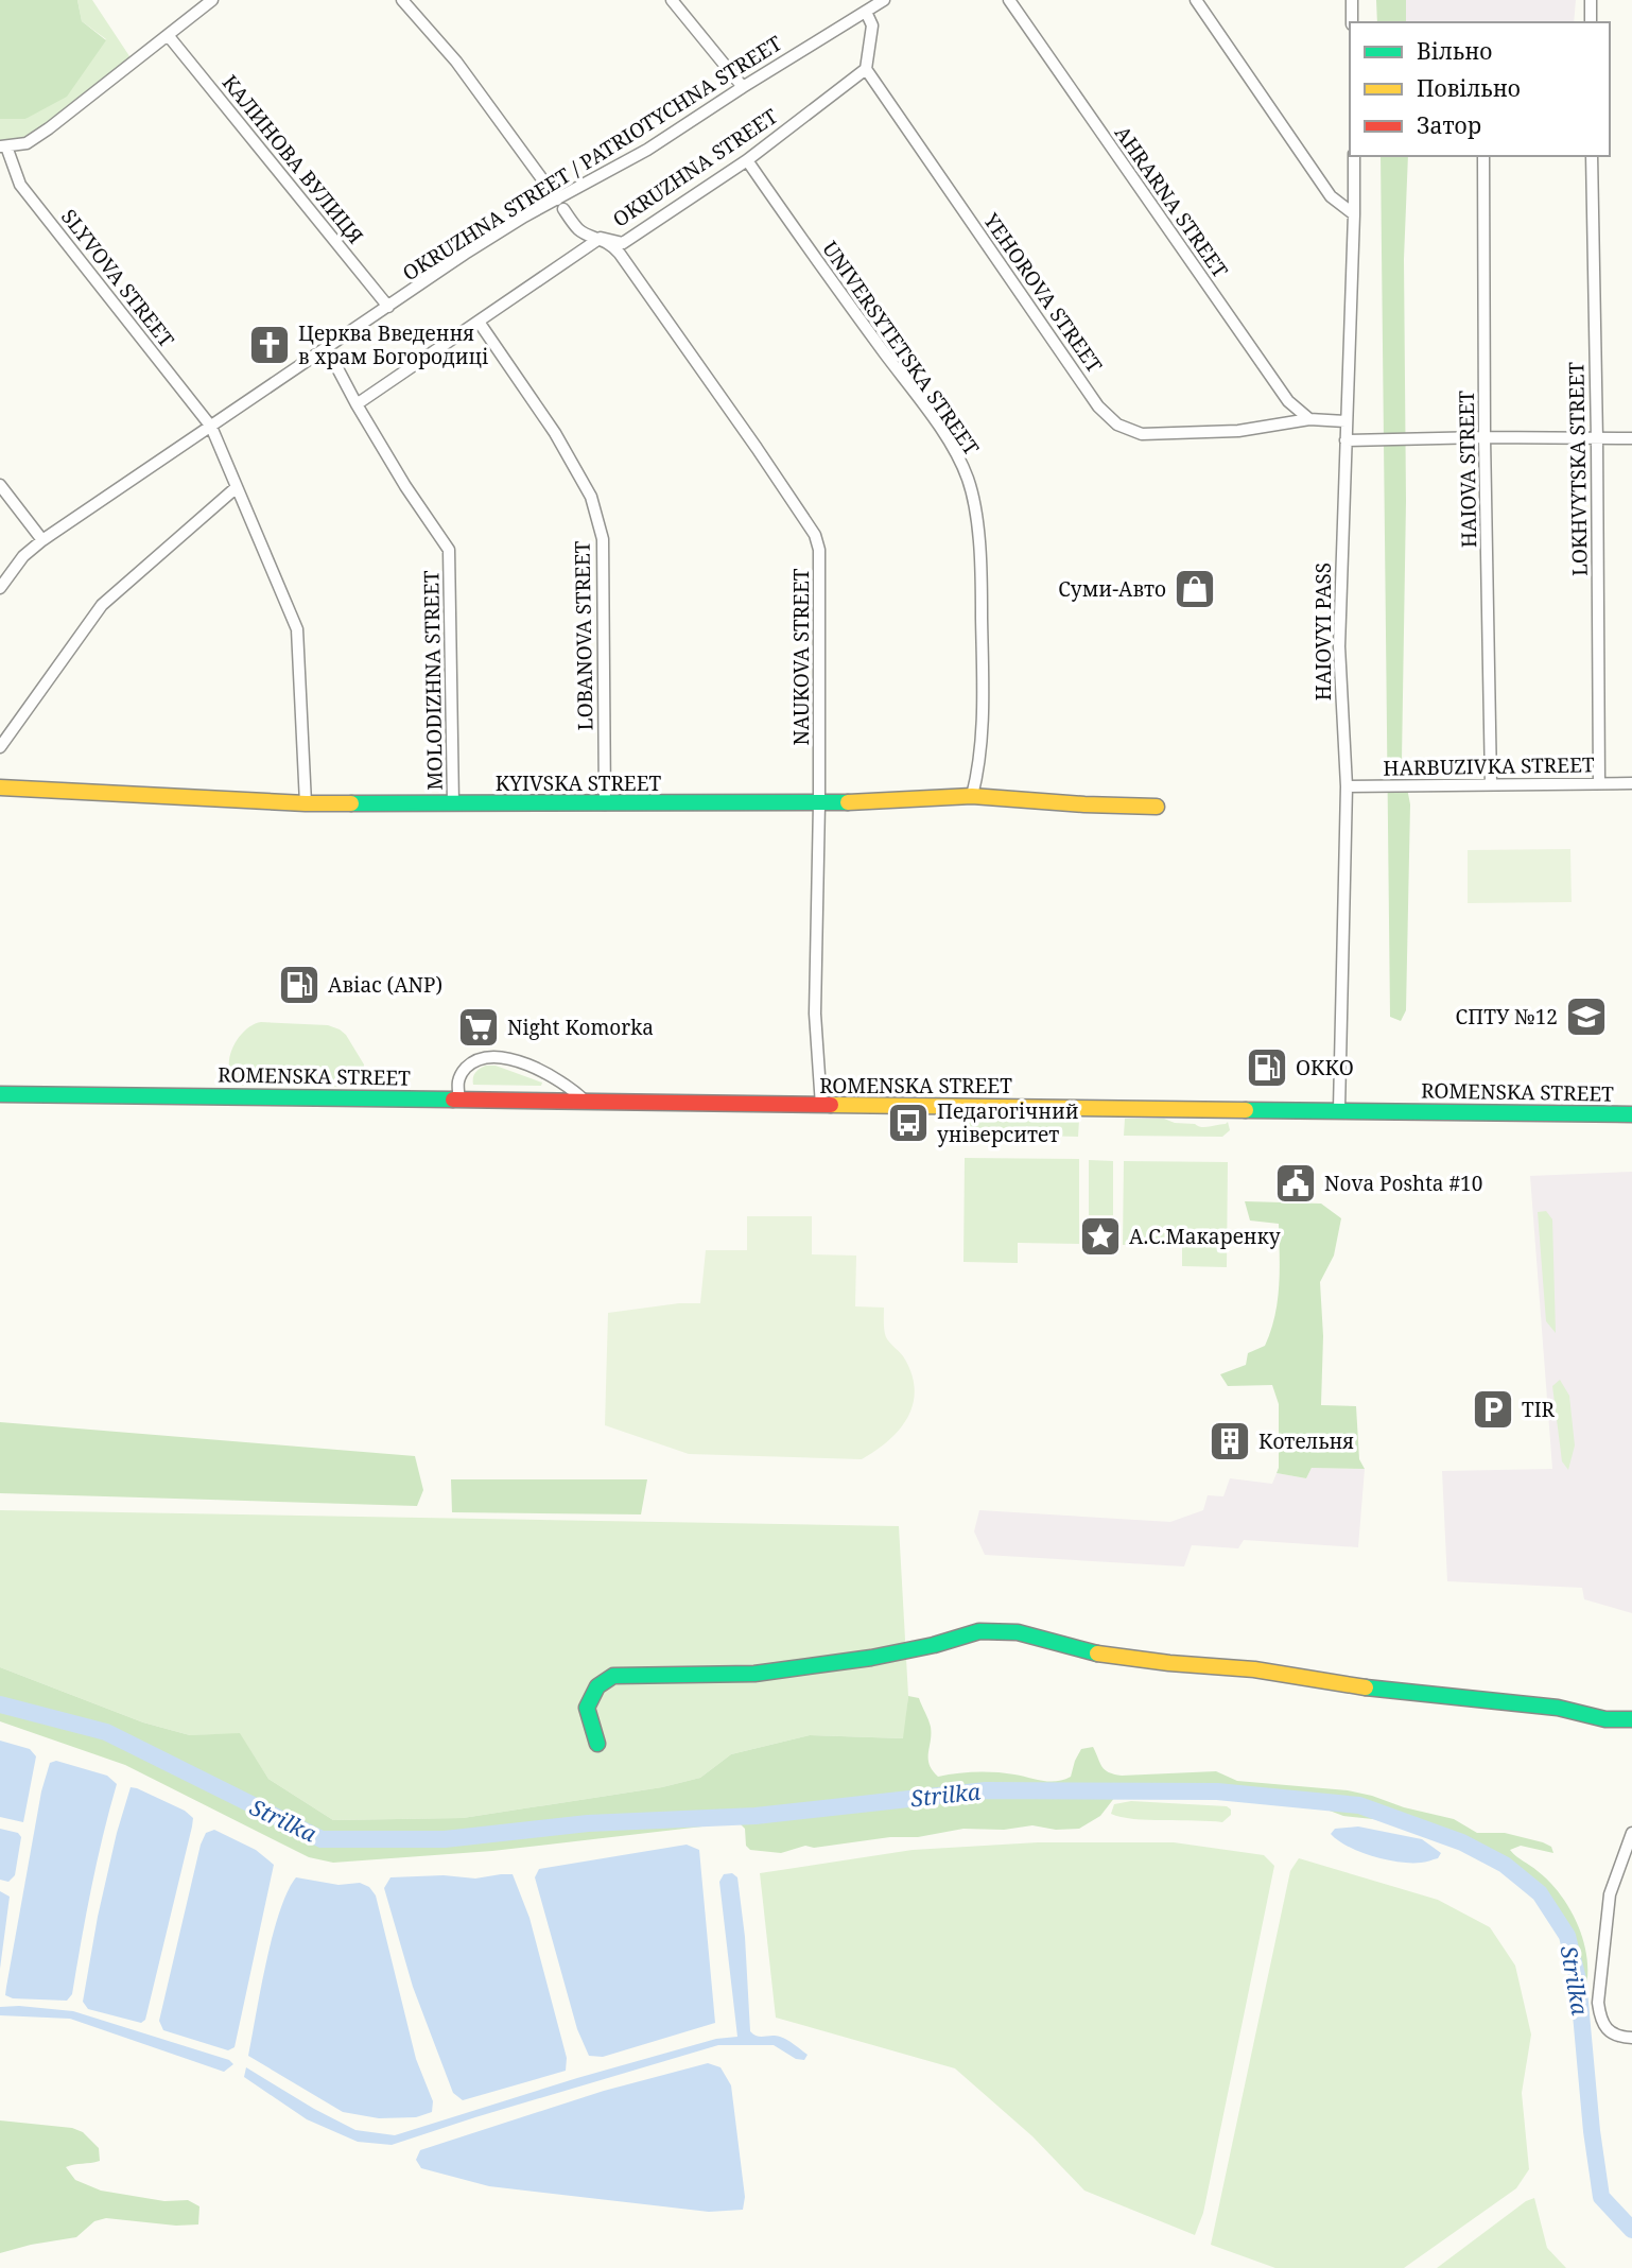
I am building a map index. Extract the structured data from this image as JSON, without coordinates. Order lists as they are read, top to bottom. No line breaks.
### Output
{"streets":{"street":["OKRUZHNA STREET / PATRIOTYCHNA STREET","КАЛИНОВА ВУЛИЦЯ","OKRUZHNA STREET","AHRARNA STREET","SLYVOVA STREET","YEHOROVA STREET","UNIVERSYTETSKA STREET","HAIOVA STREET","LOKHVYTSKA STREET","HAIOVYI PASS","LOBANOVA STREET","NAUKOVA STREET","MOLODIZHNA STREET","HARBUZIVKA STREET","KYIVSKA STREET","ROMENSKA STREET"]},"crossings":[["OKRUZHNA STREET / PATRIOTYCHNA STREET","КАЛИНОВА ВУЛИЦЯ"],["OKRUZHNA STREET / PATRIOTYCHNA STREET","SLYVOVA STREET"],["OKRUZHNA STREET / PATRIOTYCHNA STREET","NAUKOVA STREET"],["OKRUZHNA STREET / PATRIOTYCHNA STREET","MOLODIZHNA STREET"],["OKRUZHNA STREET","YEHOROVA STREET"],["OKRUZHNA STREET","UNIVERSYTETSKA STREET"],["OKRUZHNA STREET","LOBANOVA STREET"],["OKRUZHNA STREET","NAUKOVA STREET"],["OKRUZHNA STREET","MOLODIZHNA STREET"],["AHRARNA STREET","YEHOROVA STREET"],["SLYVOVA STREET","KYIVSKA STREET"],["YEHOROVA STREET","HAIOVYI PASS"],["UNIVERSYTETSKA STREET","KYIVSKA STREET"],["HAIOVA STREET","HARBUZIVKA STREET"],["LOKHVYTSKA STREET","HARBUZIVKA STREET"],["HAIOVYI PASS","HARBUZIVKA STREET"],["HAIOVYI PASS","ROMENSKA STREET"],["LOBANOVA STREET","KYIVSKA STREET"],["NAUKOVA STREET","KYIVSKA STREET"],["NAUKOVA STREET","ROMENSKA STREET"],["MOLODIZHNA STREET","KYIVSKA STREET"]],"water":["Strilka"],"places":{"church":["Церква Введення в храм Богородиці"],"shop":["Суми-Авто"],"fuel station":["Авіас (ANP)","ОККО"],"school or university":["СПТУ №12"],"supermarket":["Night Komorka"],"bus stop":["Педагогічний університет"],"public building":["Nova Poshta #10"],"place":["А.С.Макаренку"],"parking":["TIR"],"building":["Котельня"]},"legend":["Вільно","Повільно","Затор"]}
